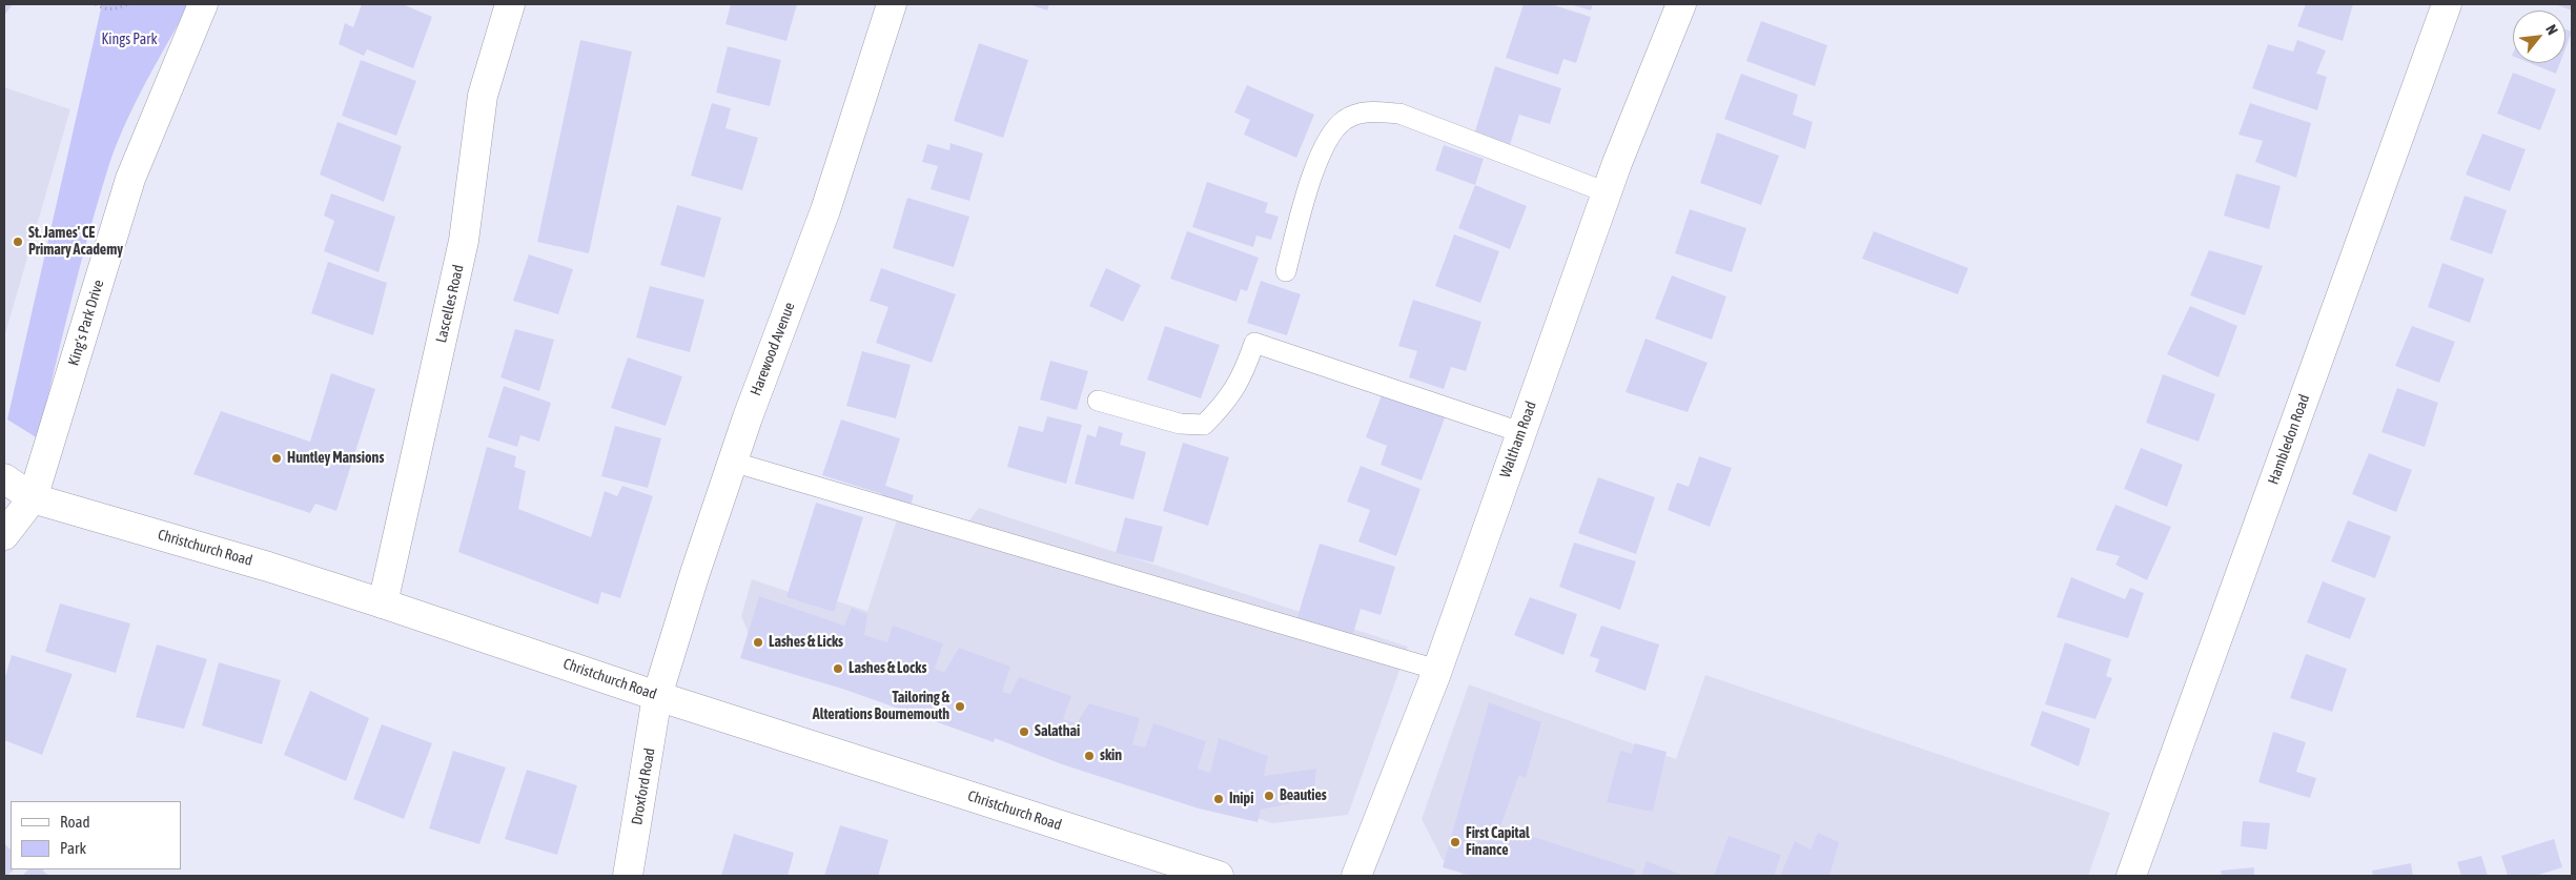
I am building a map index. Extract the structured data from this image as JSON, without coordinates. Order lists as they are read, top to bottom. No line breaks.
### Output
{"streets":{"street":["Lascelles Road","King's Park Drive","Harewood Avenue","Waltham Road","Hambledon Road","Christchurch Road","Droxford Road"]},"crossings":[["Lascelles Road","Christchurch Road"],["King's Park Drive","Christchurch Road"],["Harewood Avenue","Christchurch Road"],["Harewood Avenue","Droxford Road"],["Christchurch Road","Droxford Road"]],"parks":["Kings Park"],"places":["St. James' CE Primary Academy","Huntley Mansions","Lashes & Licks","Lashes & Locks","Tailoring & Alterations Bournemouth","Salathai","skin","Beauties","Inipi","First Capital Finance"],"legend":["Road","Park"],"north":"top right"}
